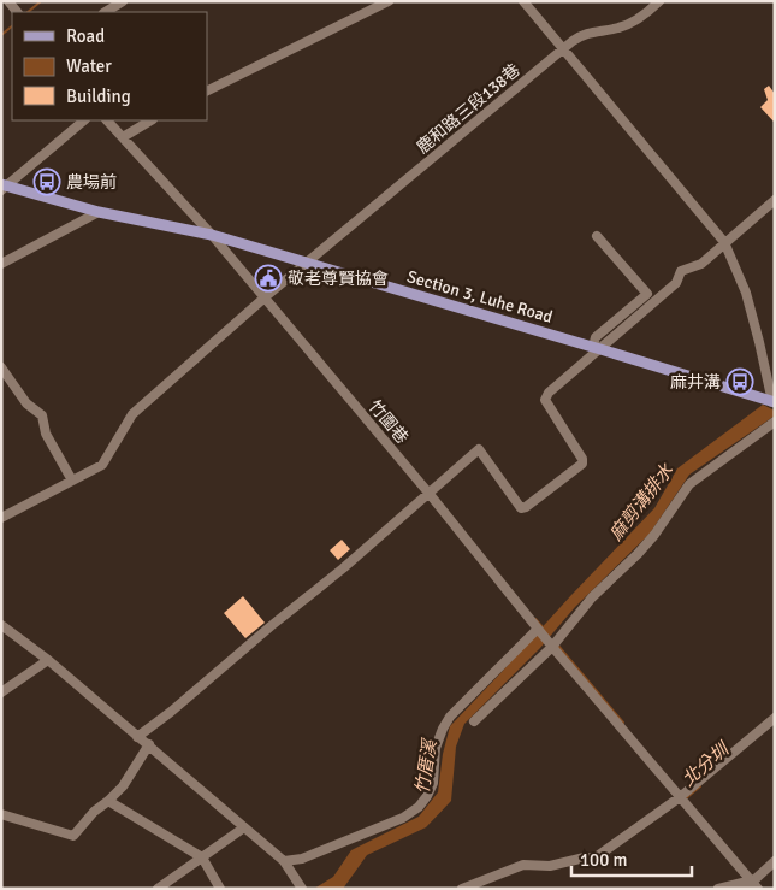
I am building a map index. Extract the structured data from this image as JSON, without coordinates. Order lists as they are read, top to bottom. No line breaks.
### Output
{"streets":{"main road":["Section 3, Luhe Road"],"street":["鹿和路三段138巷","竹圍巷"]},"crossings":[["鹿和路三段138巷","Section 3, Luhe Road"],["鹿和路三段138巷","竹圍巷"],["Section 3, Luhe Road","竹圍巷"]],"water":["麻剪溝排水","北分圳","竹厝溪"],"places":{"bus stop":["農場前","麻井溝"],"public building":["敬老尊賢協會"]},"legend":["Road","Water","Building"],"scale_bar":"100 m"}
